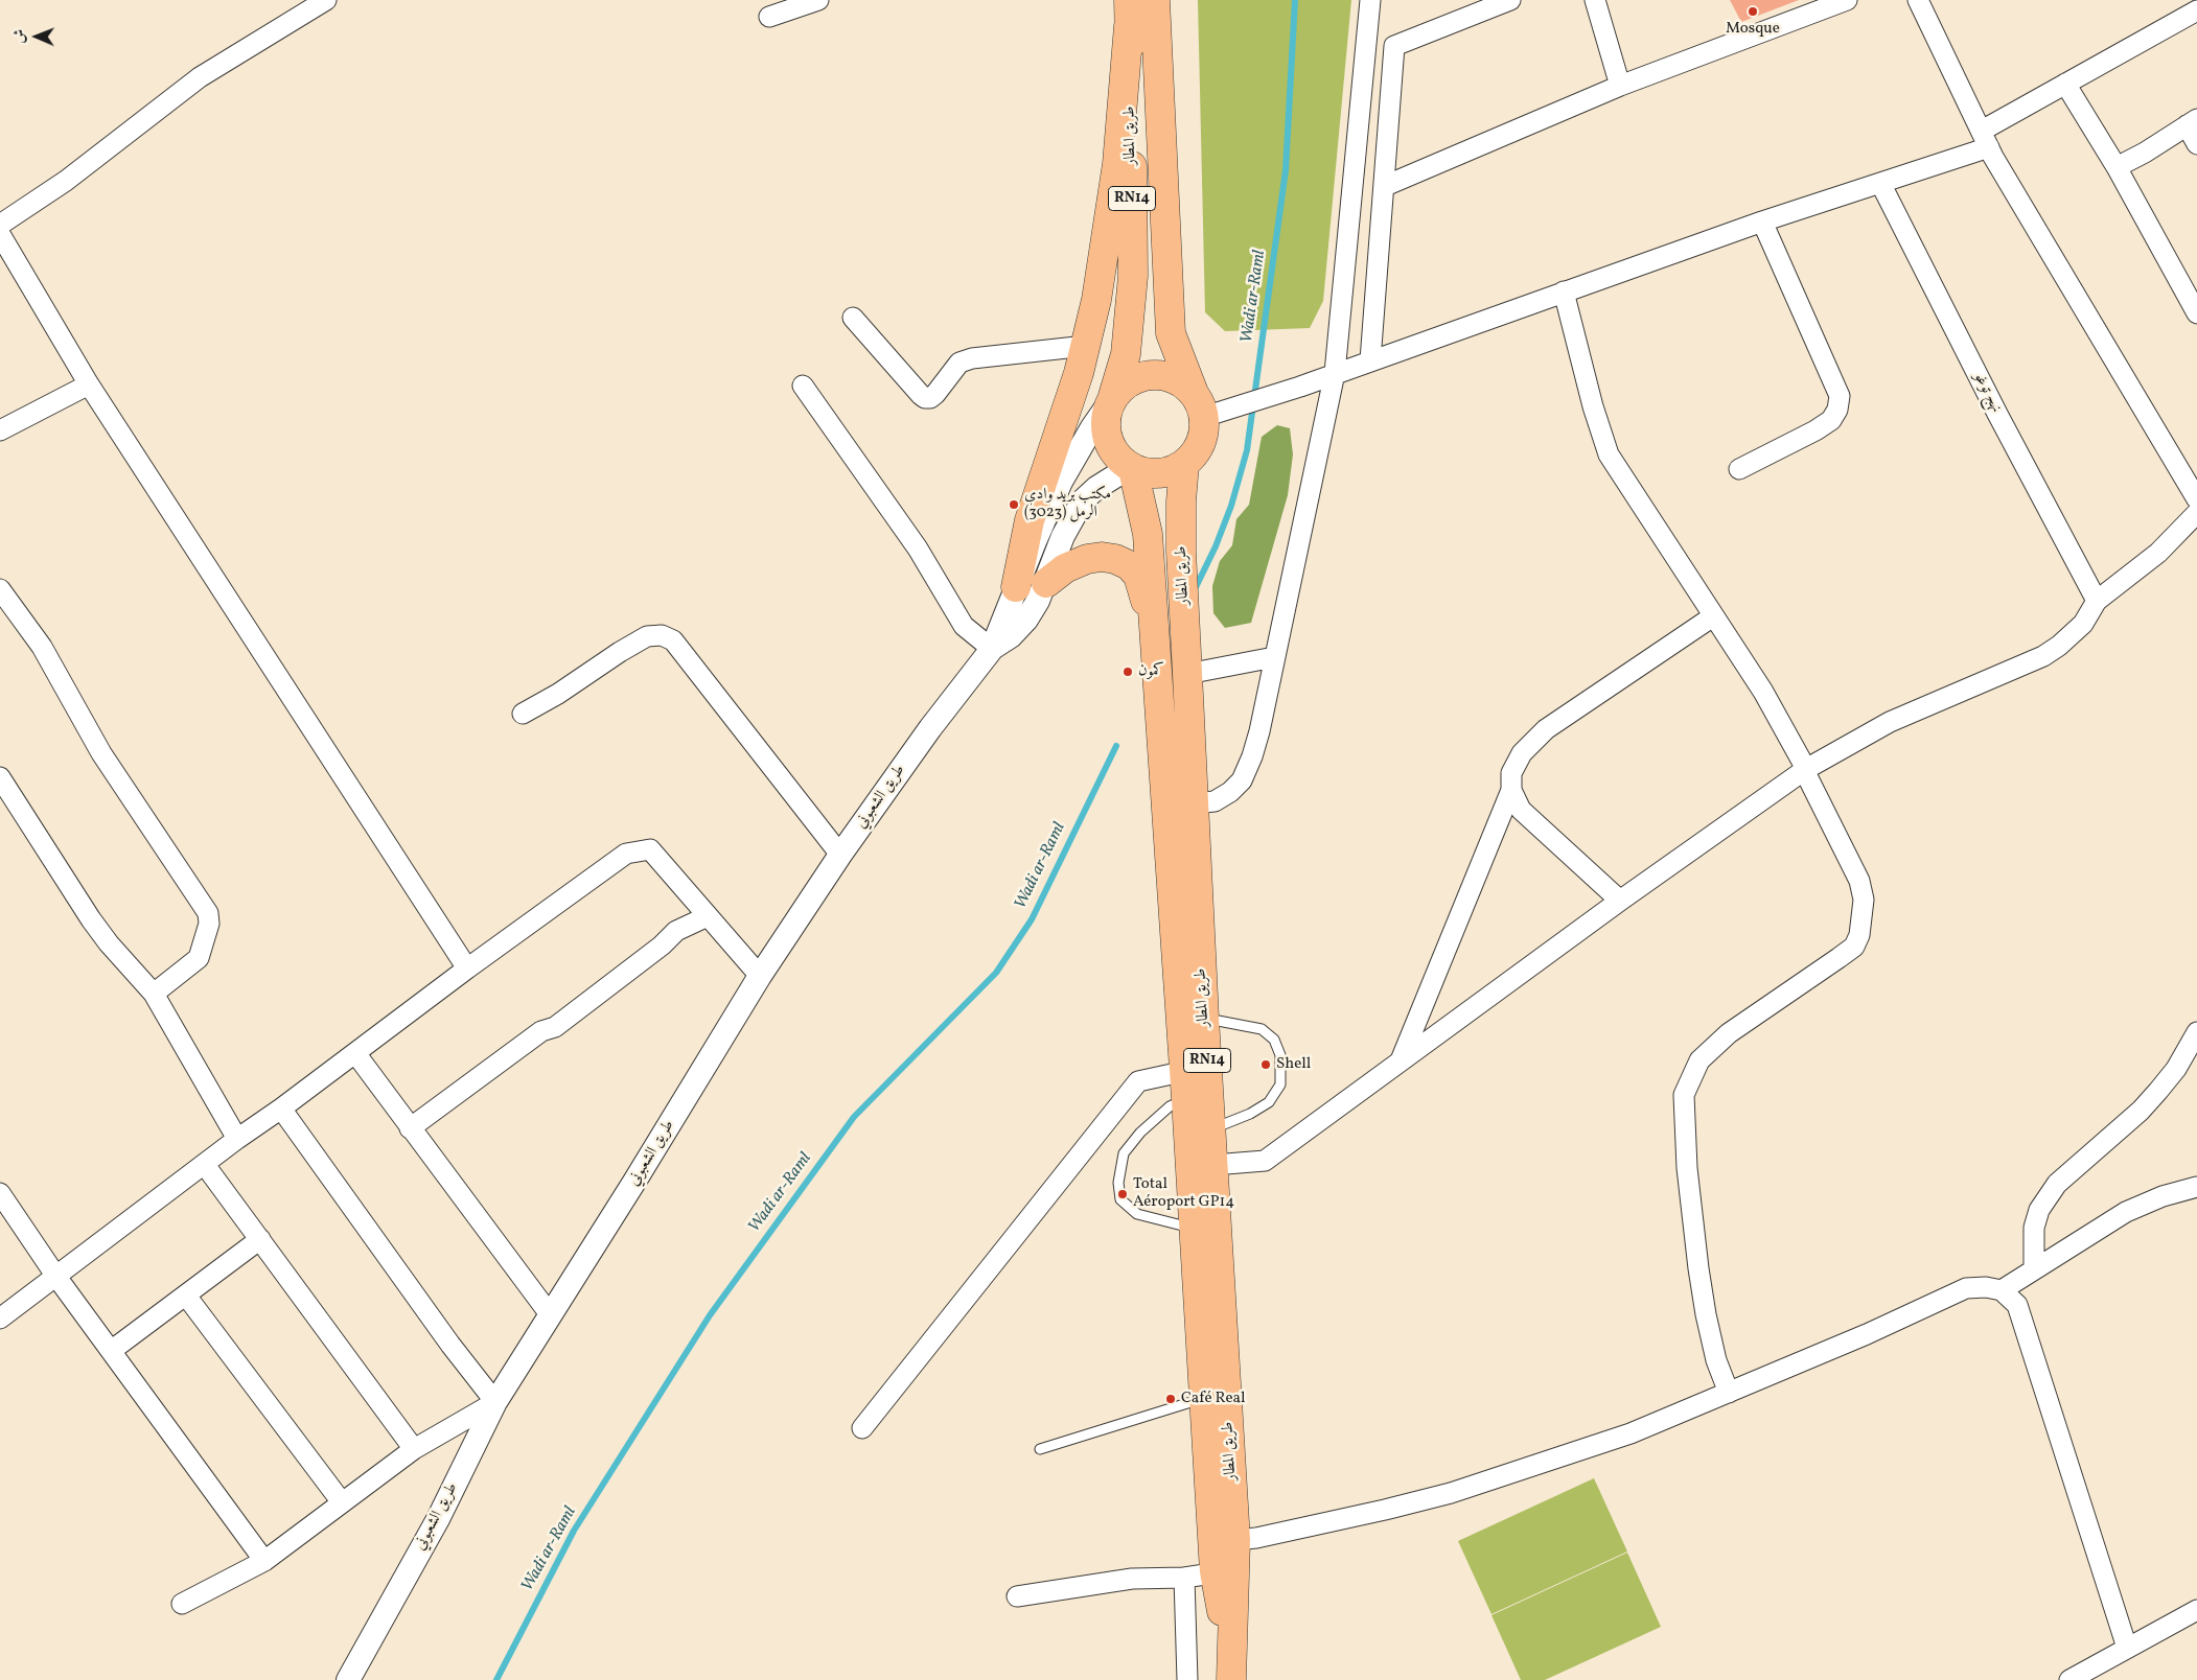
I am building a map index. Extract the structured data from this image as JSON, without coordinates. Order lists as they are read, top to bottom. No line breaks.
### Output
{"streets":{"main road":["طريق المطار","RN14"],"street":["نهج توغو","طريق الشعبوني"]},"crossings":[["طريق المطار","RN14"],["طريق المطار","طريق الشعبوني"],["RN14","طريق الشعبوني"]],"water":["Wadi ar-Raml"],"places":["Mosque","مكتب بريد وادي الرمل (3023)","كمون","Shell","Total Aéroport GP14","Café Real"],"north":"left"}
